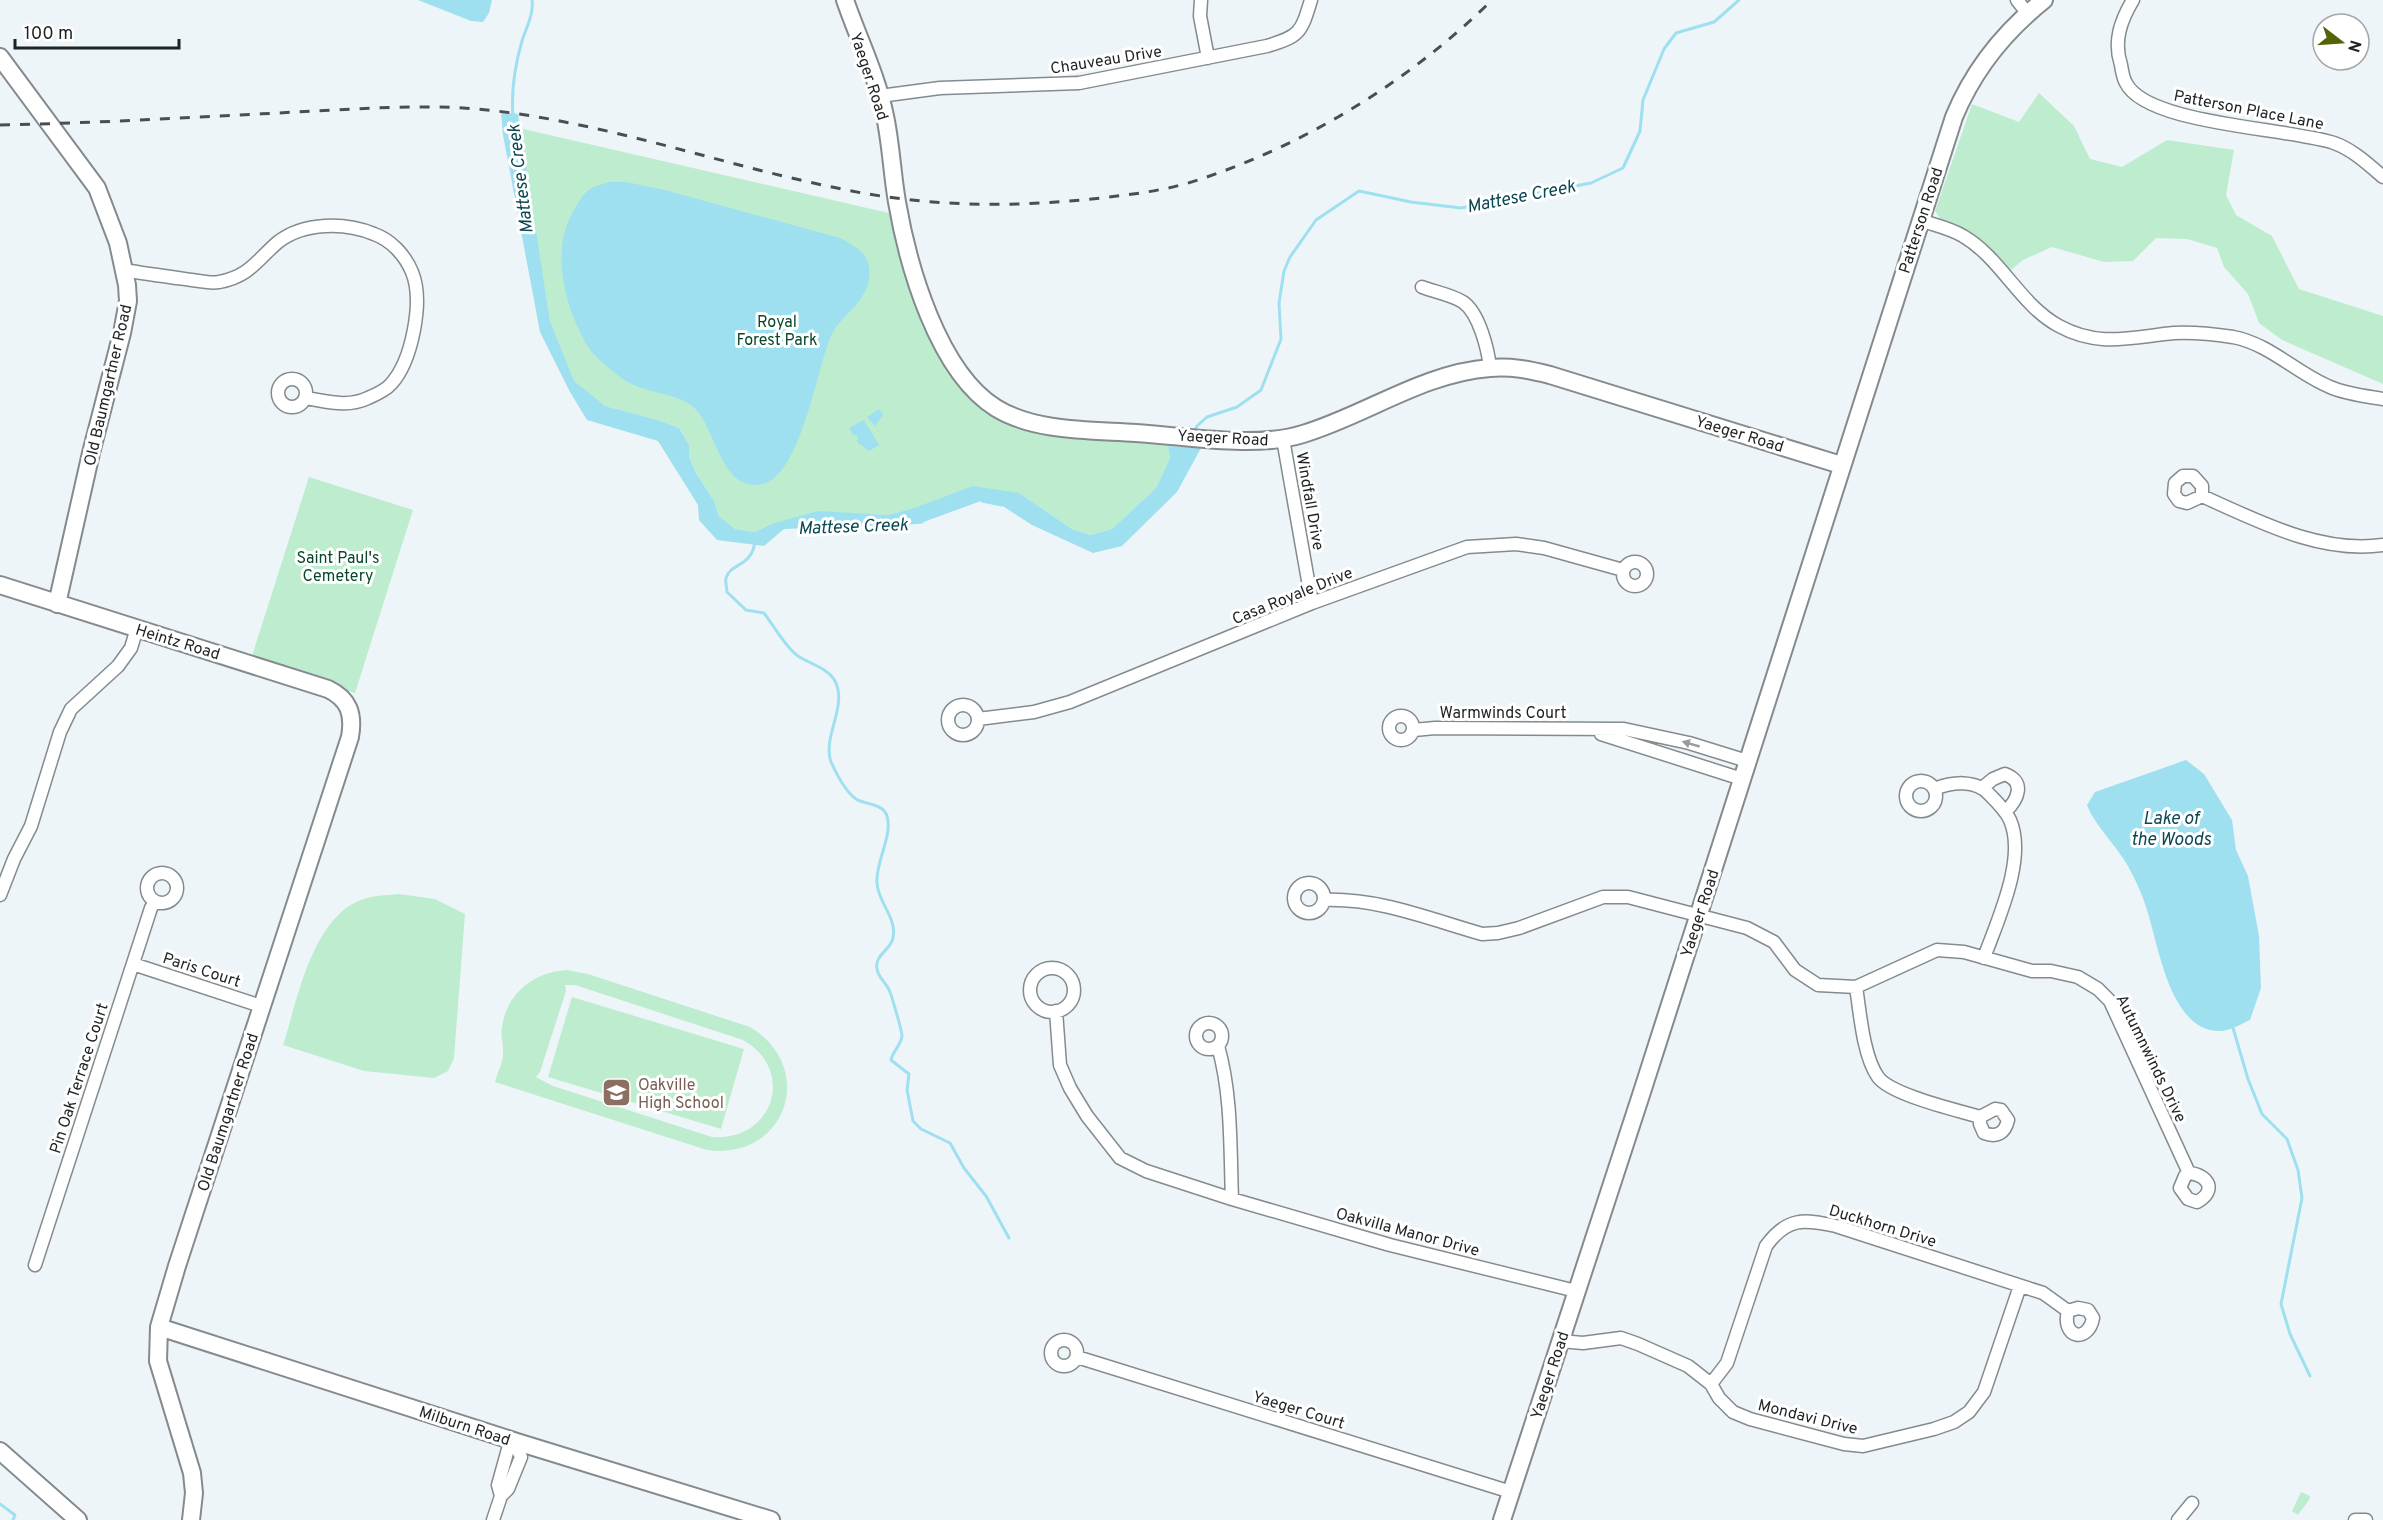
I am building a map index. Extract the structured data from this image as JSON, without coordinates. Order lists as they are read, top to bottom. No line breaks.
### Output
{"streets":{"street":["Chauveau Drive","Yaeger Road","Patterson Place Lane","Patterson Road","Old Baumgartner Road","Windfall Drive","Casa Royale Drive","Heintz Road","Warmwinds Court","Paris Court","Autumnwinds Drive","Pin Oak Terrace Court","Duckhorn Drive","Oakvilla Manor Drive","Yaeger Court","Mondavi Drive","Milburn Road"]},"crossings":[["Chauveau Drive","Yaeger Road"],["Yaeger Road","Patterson Road"],["Yaeger Road","Windfall Drive"],["Yaeger Road","Warmwinds Court"],["Yaeger Road","Autumnwinds Drive"],["Yaeger Road","Oakvilla Manor Drive"],["Yaeger Road","Yaeger Court"],["Yaeger Road","Mondavi Drive"],["Old Baumgartner Road","Heintz Road"],["Old Baumgartner Road","Paris Court"],["Old Baumgartner Road","Milburn Road"],["Windfall Drive","Casa Royale Drive"],["Paris Court","Pin Oak Terrace Court"],["Duckhorn Drive","Mondavi Drive"]],"water":["Mattese Creek","Lake of the Woods"],"parks":["Royal Forest Park","Saint Paul's Cemetery"],"places":{"school or university":["Oakville High School"]},"scale_bar":"100 m","north":"right"}
